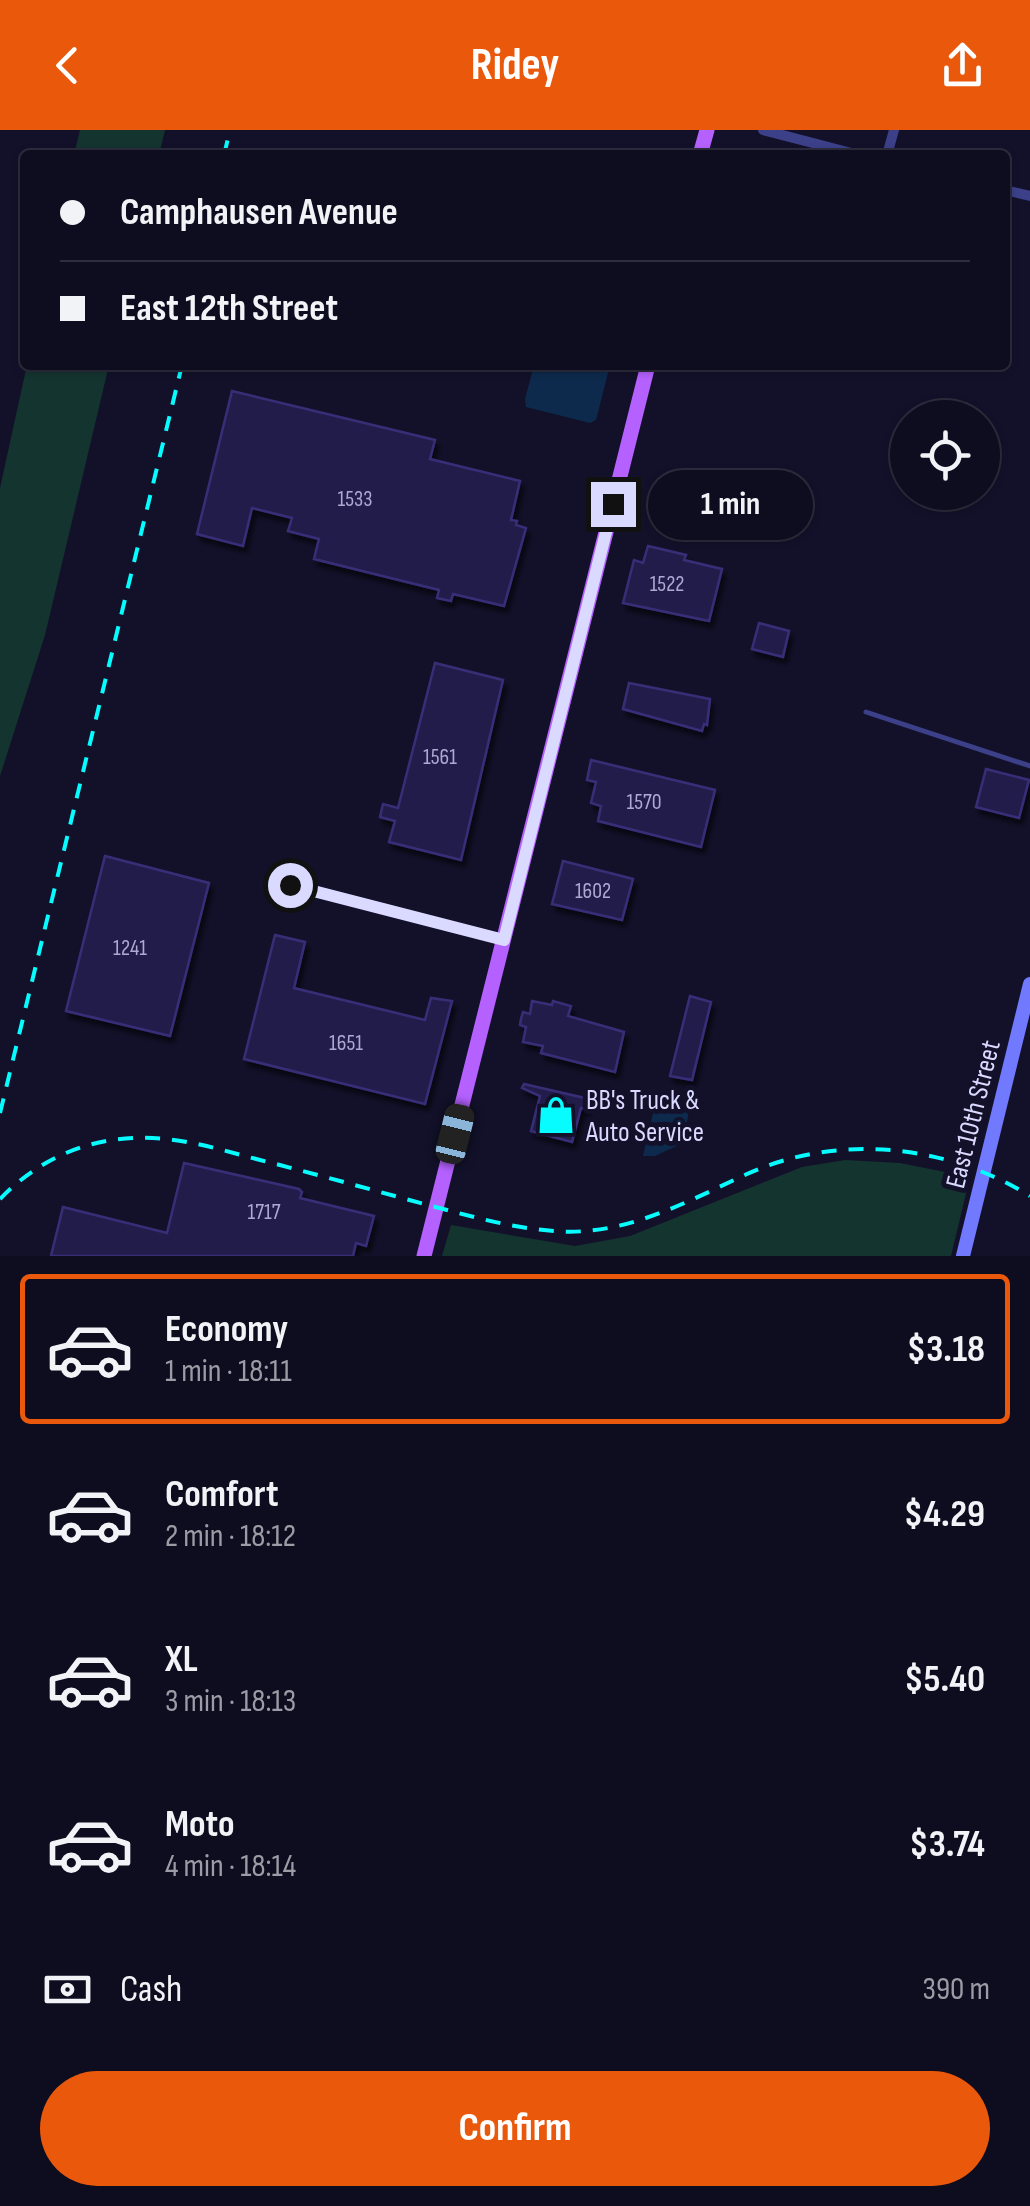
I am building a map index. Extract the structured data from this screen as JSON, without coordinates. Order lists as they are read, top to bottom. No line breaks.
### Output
{"streets":{"street":["East 10th Street"]},"places":{"shop":["BB's Truck & Auto Service"]},"house_numbers":["1533","1522","1561","1570","1602","1241","1651","1717"],"page":{"header":"Ridey","banner":["Camphausen Avenue","East 12th Street"],"bubble":"1 min","list":[{"name":"Economy","note":"1 min · 18:11","value":"$3.18"},{"name":"Comfort","note":"2 min · 18:12","value":"$4.29"},{"name":"XL","note":"3 min · 18:13","value":"$5.40"},{"name":"Moto","note":"4 min · 18:14","value":"$3.74"}],"pay":["Cash","390 m"],"buttons":"Confirm"}}
